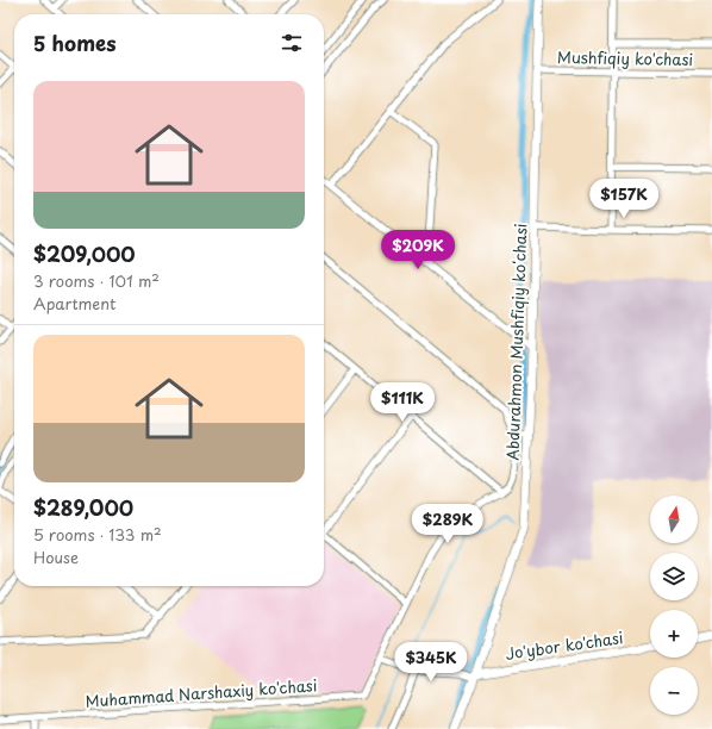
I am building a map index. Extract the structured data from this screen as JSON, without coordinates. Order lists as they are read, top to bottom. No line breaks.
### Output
{"streets":{"street":["Mushfiqiy ko'chasi","Abdurahmon Mushfiqiy koʻchasi","Jo'ybor ko'chasi","Muhammad Narshaxiy ko'chasi"]},"crossings":[["Mushfiqiy ko'chasi","Abdurahmon Mushfiqiy koʻchasi"],["Abdurahmon Mushfiqiy koʻchasi","Jo'ybor ko'chasi"]],"north":"top","page":{"heading":"5 homes","list":[{"name":"$209,000","note":"3 rooms · 101 m² · Apartment"},{"name":"$289,000","note":"5 rooms · 133 m² · House"}],"price":["$157K","$209K","$111K","$289K","$345K"],"map_buttons":["+","−"]}}
